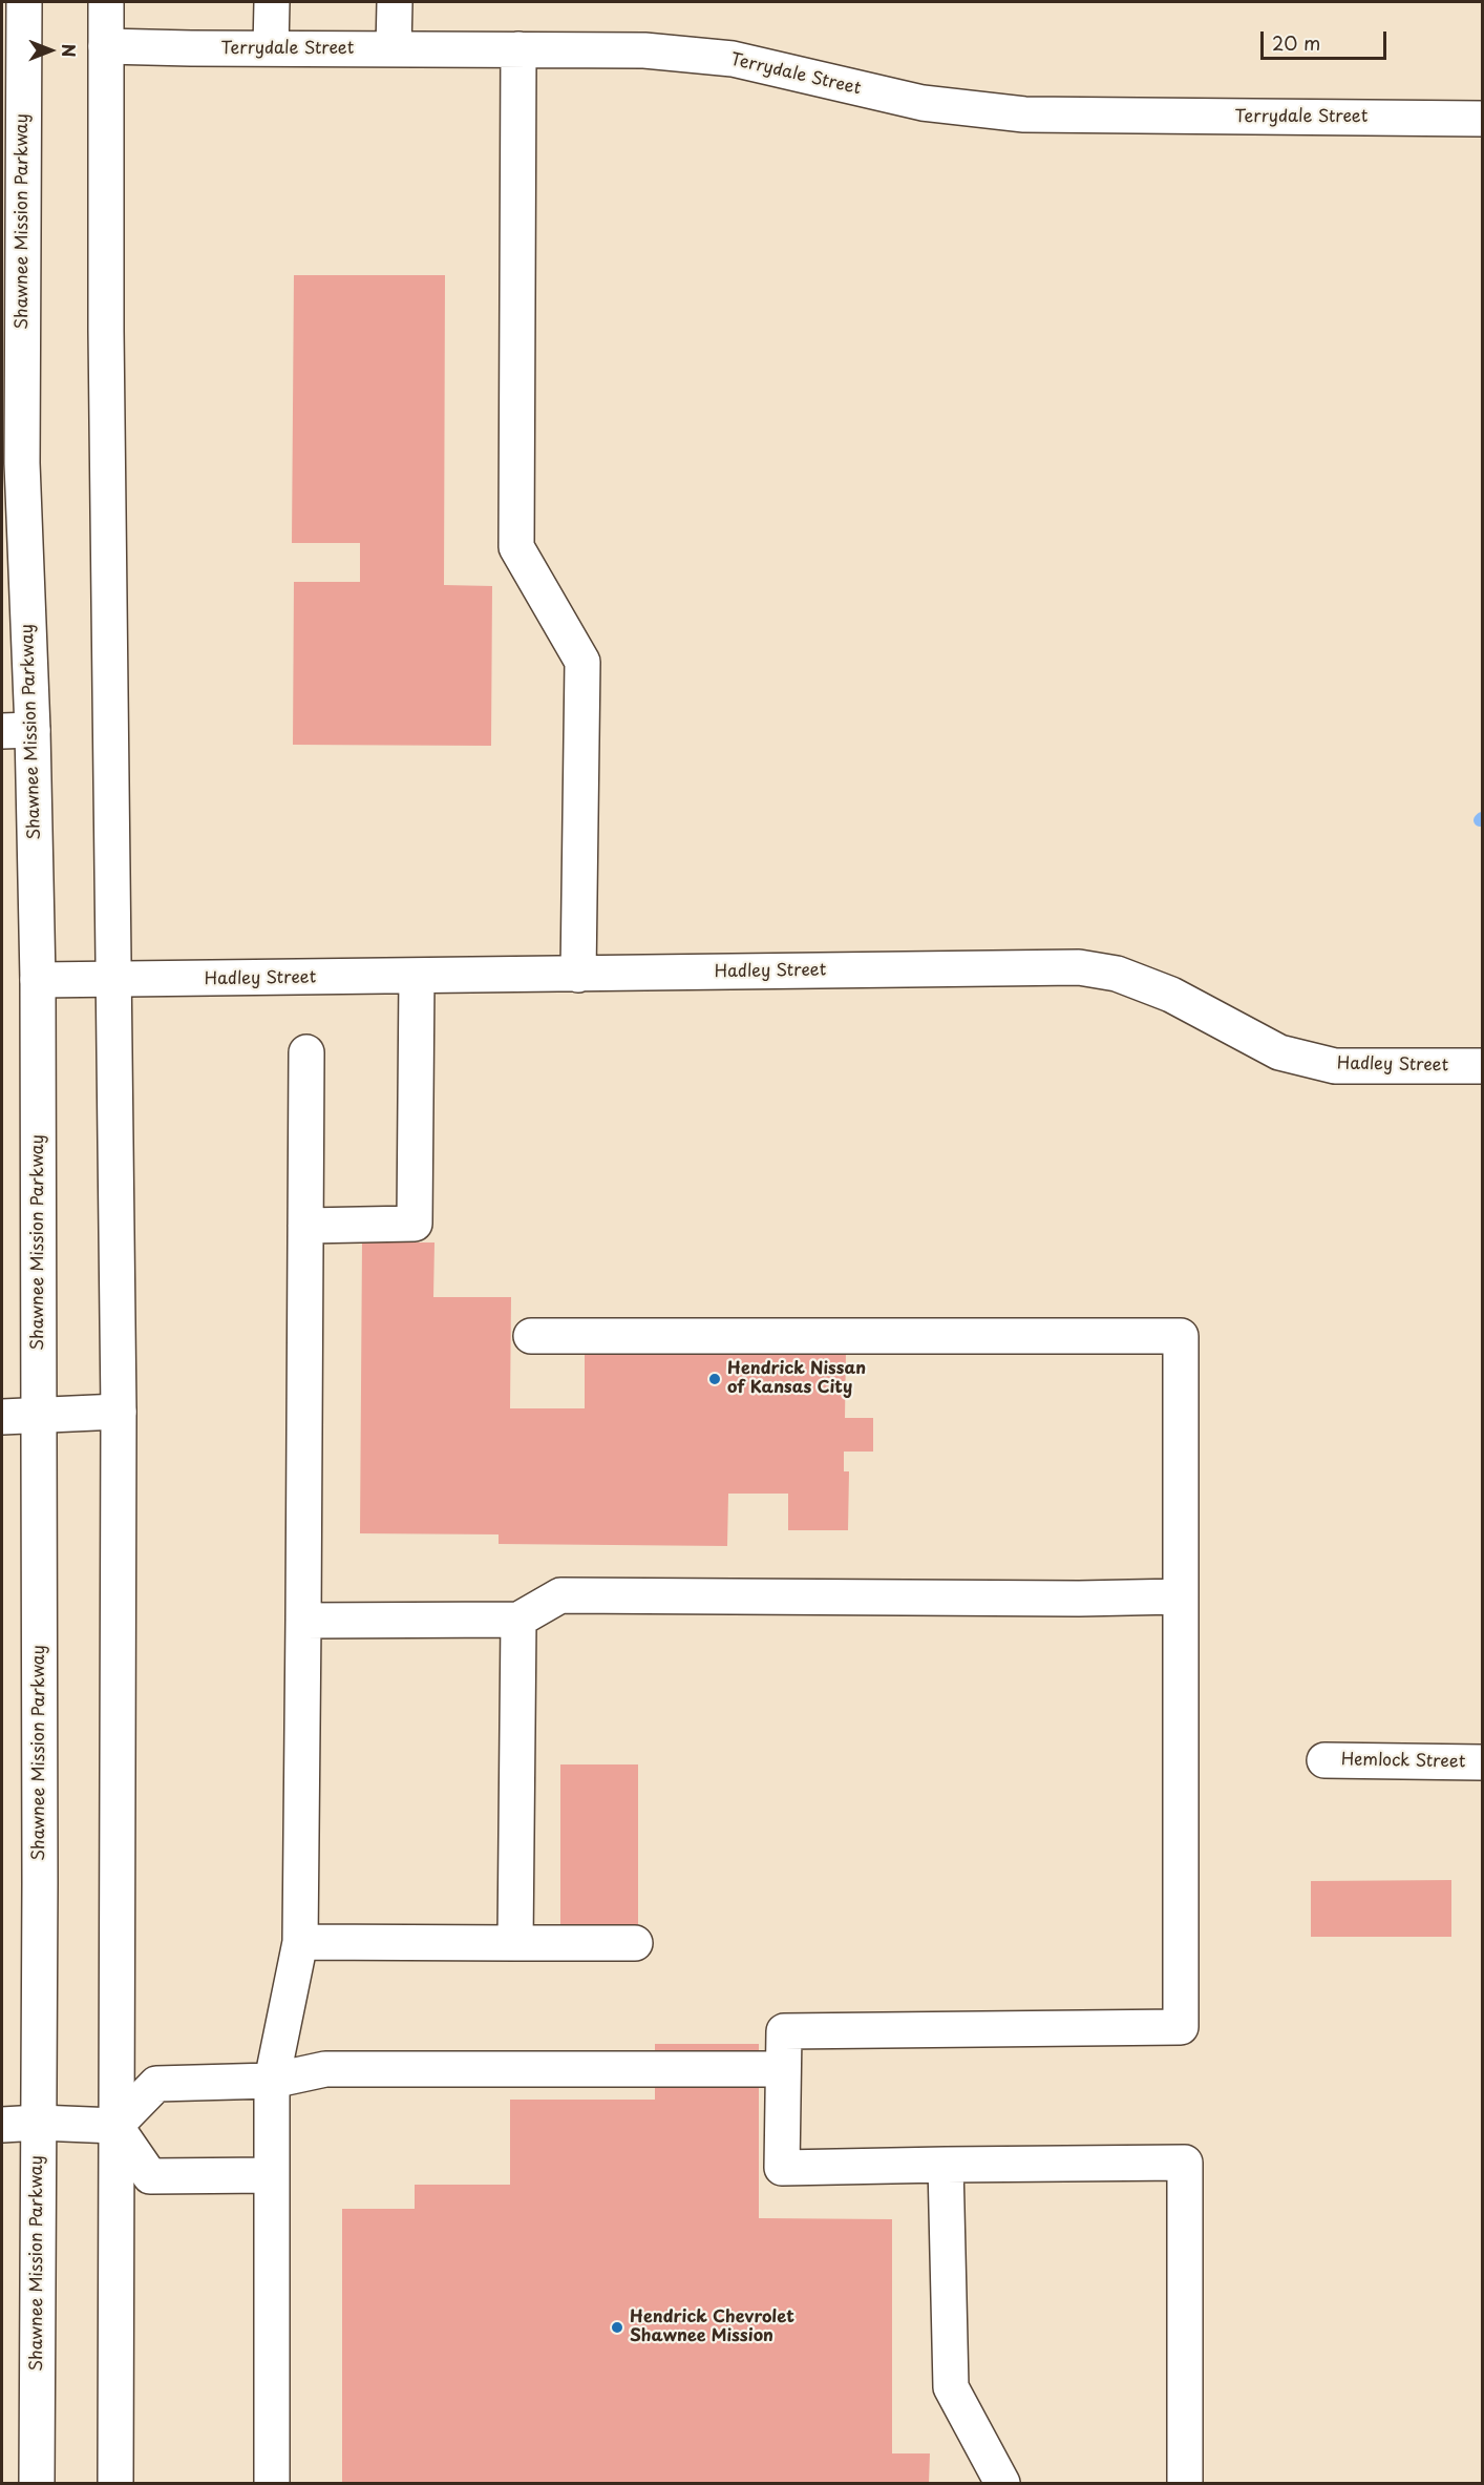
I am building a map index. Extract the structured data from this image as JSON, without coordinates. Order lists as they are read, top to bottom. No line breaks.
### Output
{"streets":{"main road":["Terrydale Street","Shawnee Mission Parkway","Hadley Street","Hemlock Street"]},"crossings":[["Shawnee Mission Parkway","Hadley Street"]],"places":["Hendrick Nissan of Kansas City","Hendrick Chevrolet Shawnee Mission"],"scale_bar":"20 m","north":"right"}
